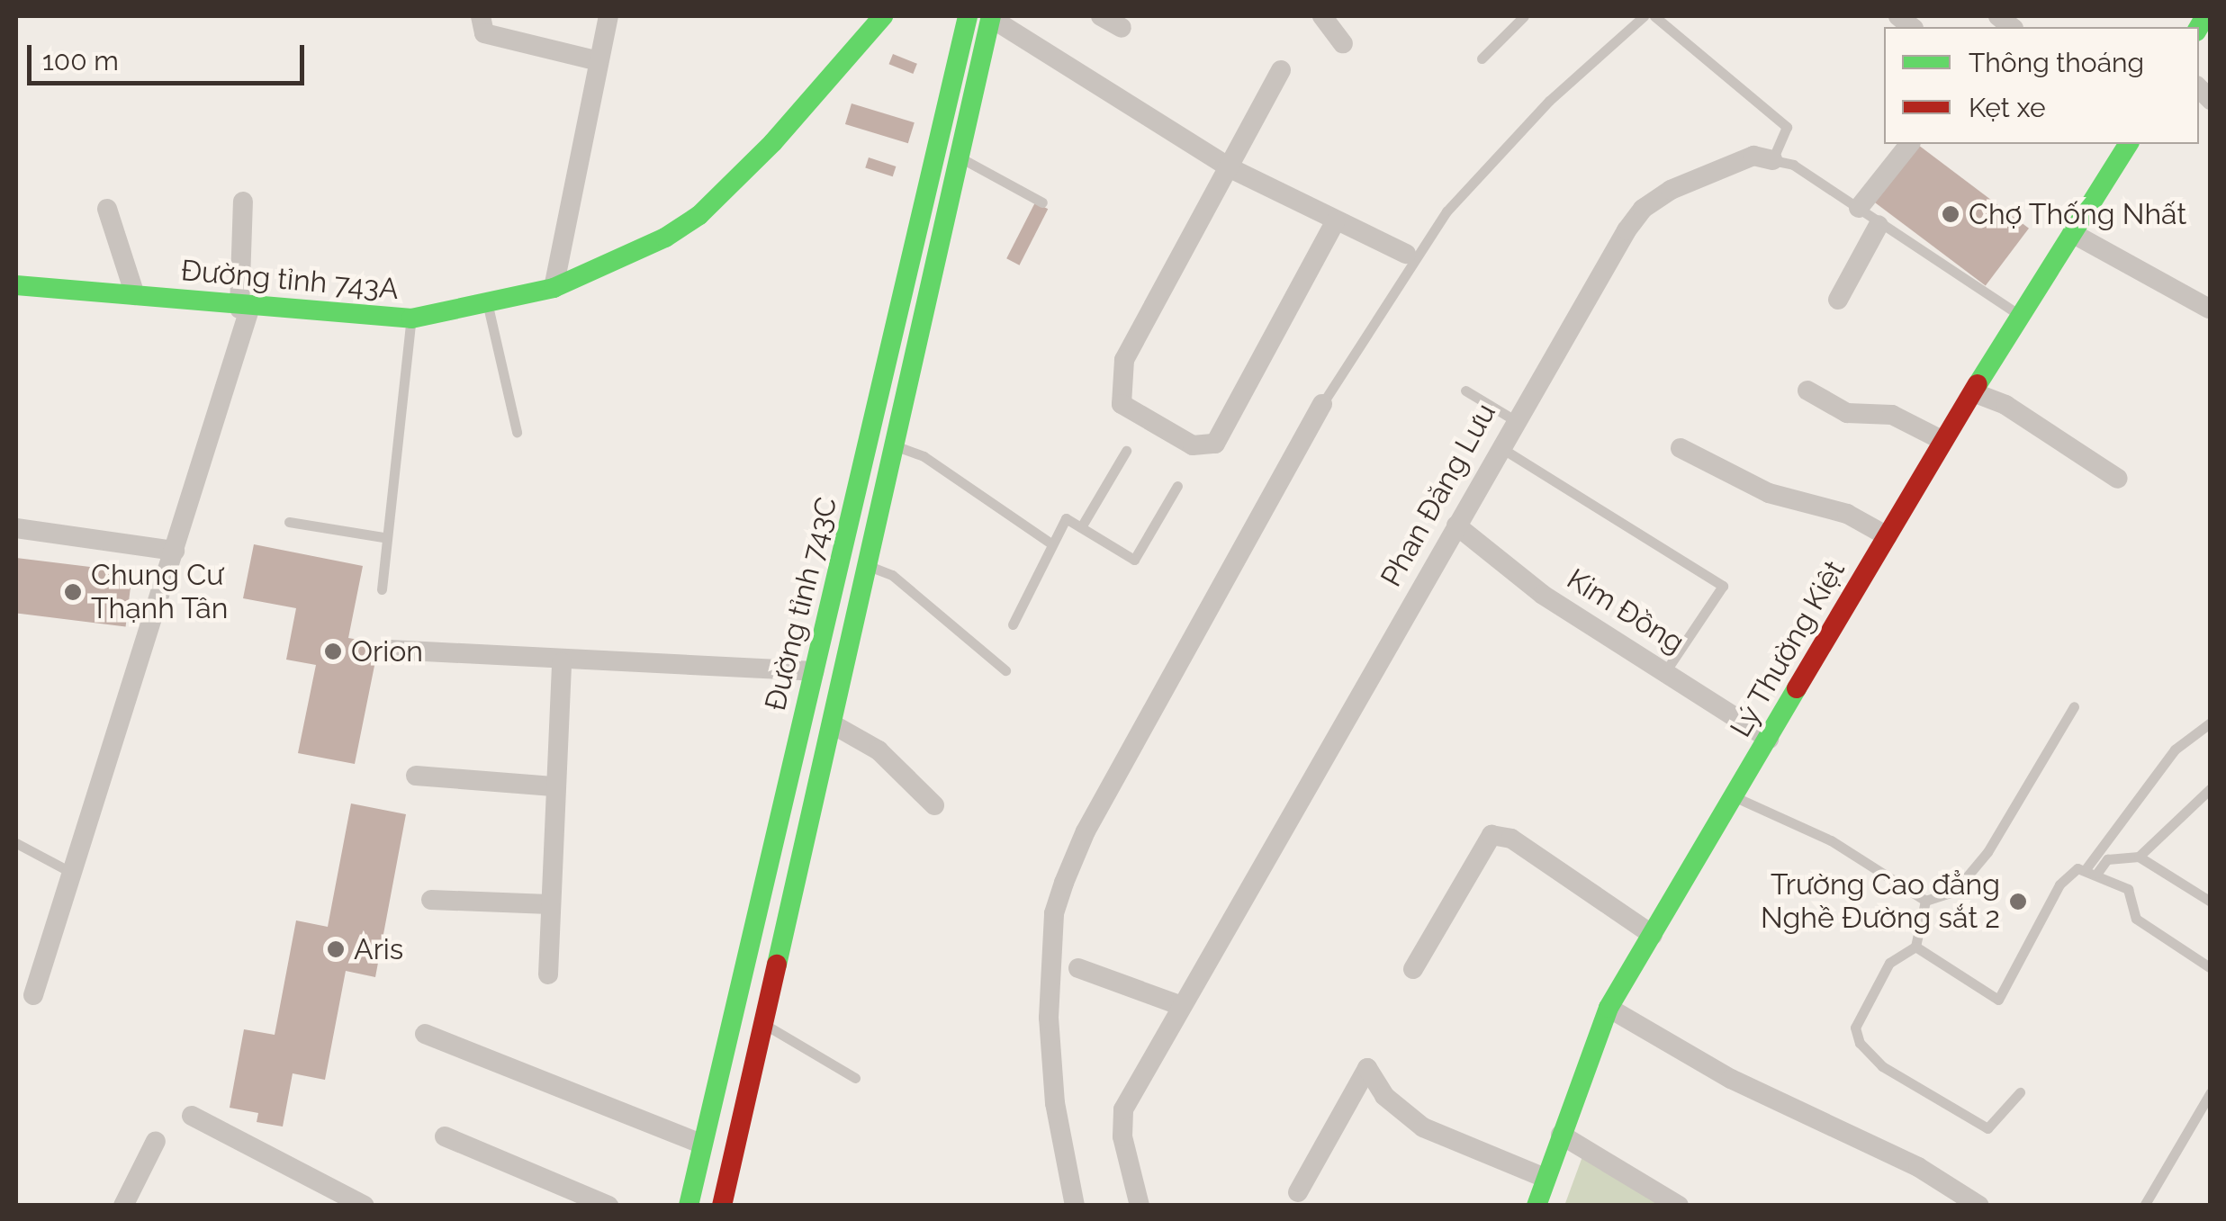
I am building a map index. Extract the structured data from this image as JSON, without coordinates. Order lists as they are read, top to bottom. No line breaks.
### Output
{"streets":{"main road":["Đường tỉnh 743A","Đường tỉnh 743C","Lý Thường Kiệt"],"street":["Phan Đăng Lưu","Kim Đồng"]},"crossings":[["Phan Đăng Lưu","Kim Đồng"],["Kim Đồng","Lý Thường Kiệt"]],"places":["Chợ Thống Nhất","Chung Cư Thạnh Tân","Orion","Trường Cao đẳng Nghề Đường sắt 2","Aris"],"legend":["Thông thoáng","Kẹt xe"],"scale_bar":"100 m"}
